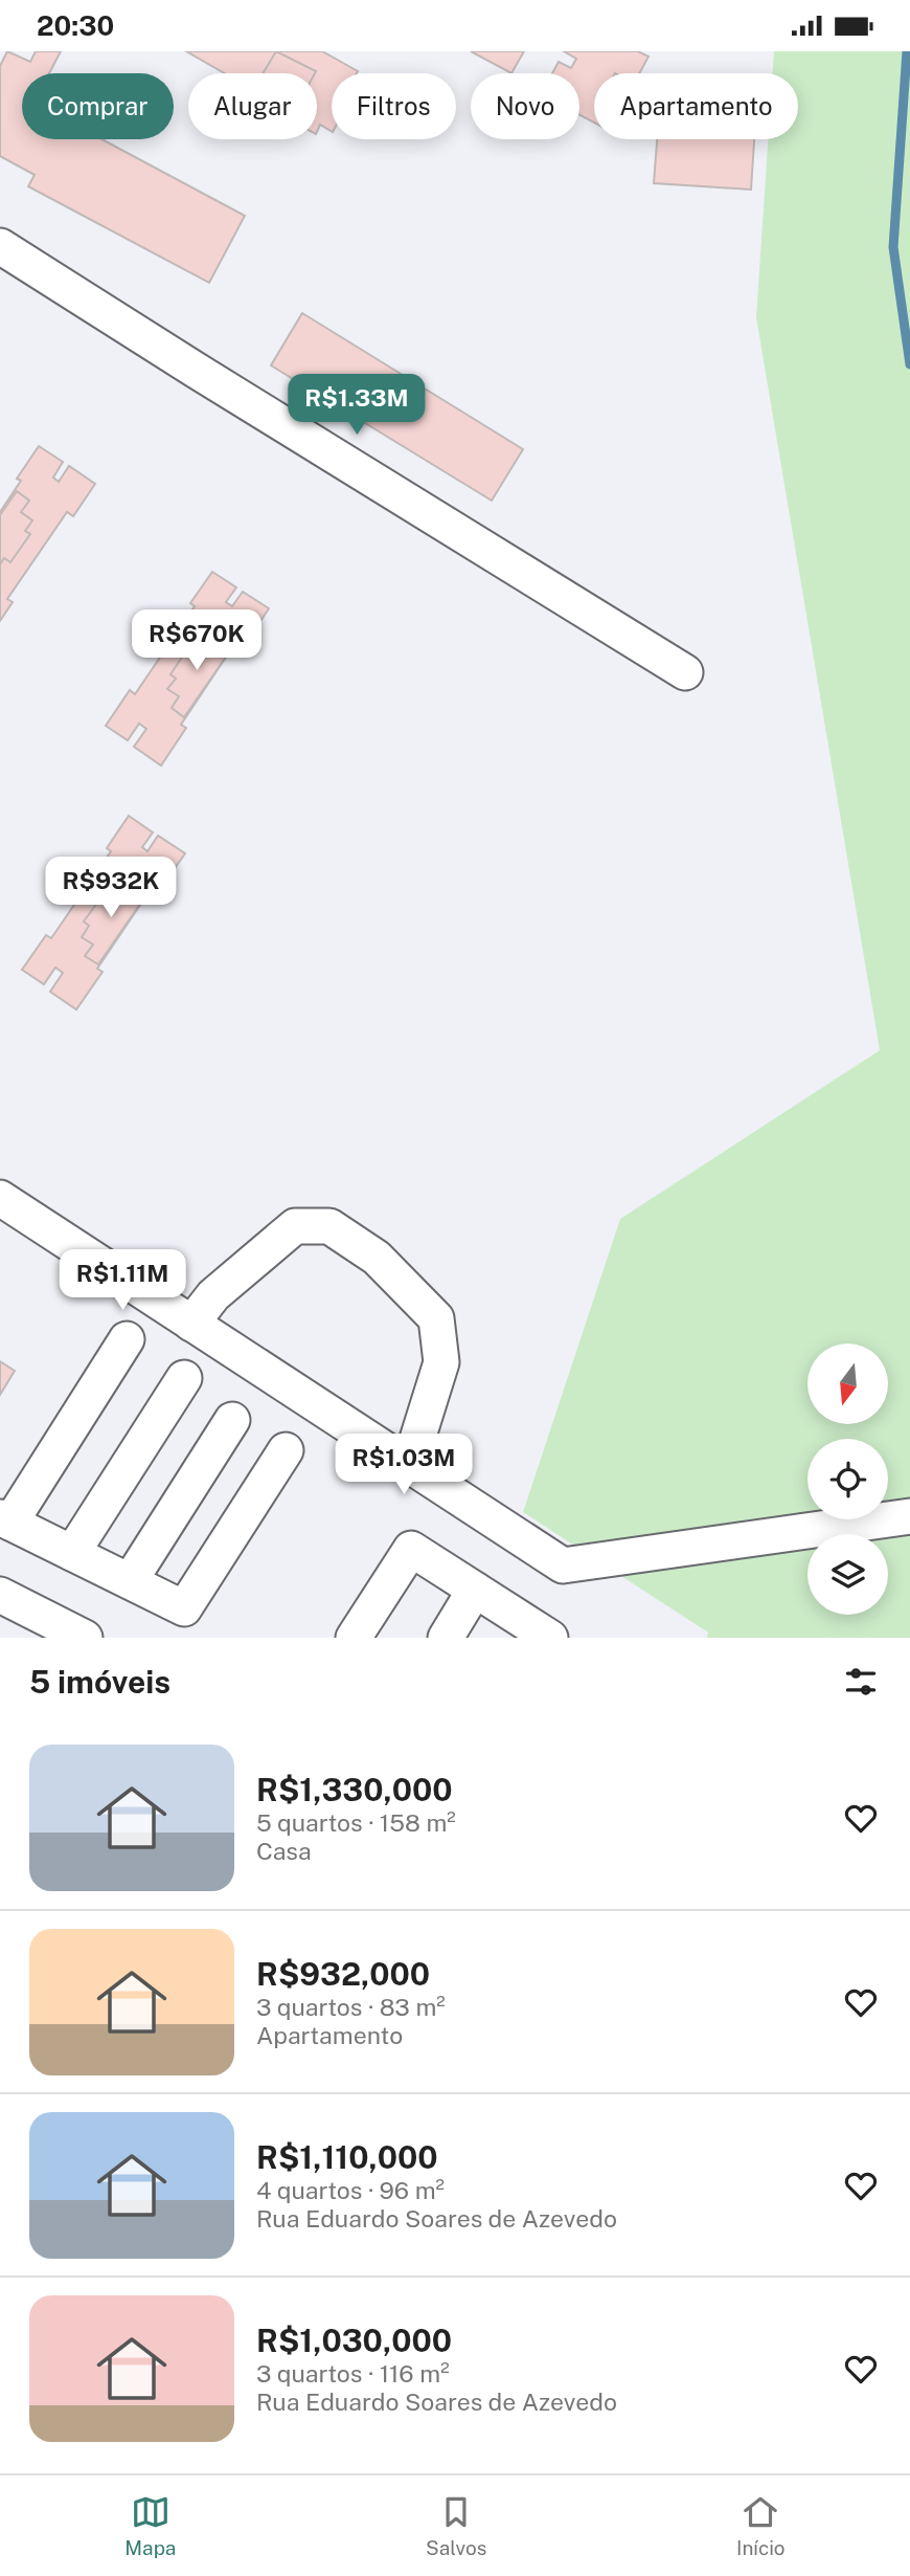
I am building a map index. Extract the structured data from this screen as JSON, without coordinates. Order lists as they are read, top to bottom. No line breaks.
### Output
{"north":"bottom","page":{"status":"20:30","chip":["Comprar","Alugar","Filtros","Novo","Apartamento"],"price":["R$1.33M","R$670K","R$932K","R$1.11M","R$1.03M"],"heading":"5 imóveis","list":[{"name":"R$1,330,000","note":"5 quartos · 158 m² · Casa"},{"name":"R$932,000","note":"3 quartos · 83 m² · Apartamento"},{"name":"R$1,110,000","note":"4 quartos · 96 m² · Rua Eduardo Soares de Azevedo"},{"name":"R$1,030,000","note":"3 quartos · 116 m² · Rua Eduardo Soares de Azevedo"}],"tabs":["Mapa","Salvos","Início"]}}
